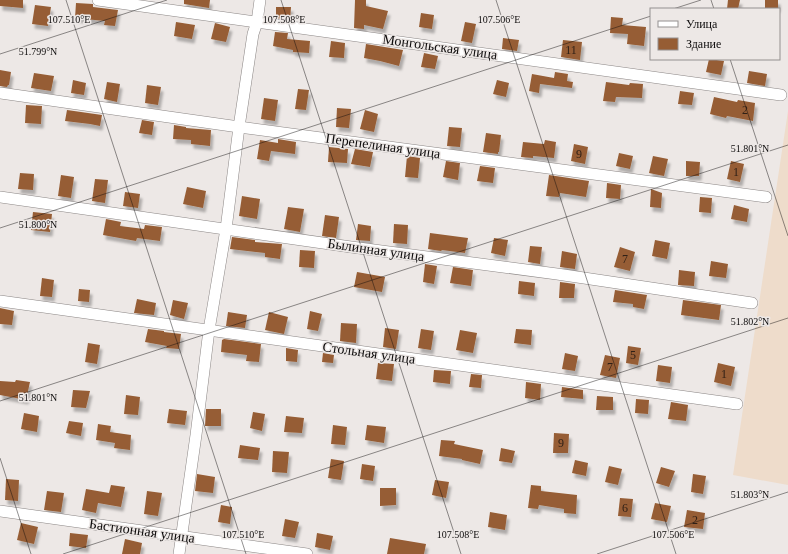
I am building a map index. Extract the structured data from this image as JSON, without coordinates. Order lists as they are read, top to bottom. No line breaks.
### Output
{"streets":{"street":["Монгольская улица","Перепелиная улица","Былинная улица","Стольная улица","Бастионная улица"]},"house_numbers":["11","2","9","1","7","5","7","1","9","6","2"],"legend":["Улица","Здание"],"coordinates":["107.510°E","107.508°E","107.506°E","51.799°N","51.801°N","51.800°N","51.802°N","51.803°N"]}
